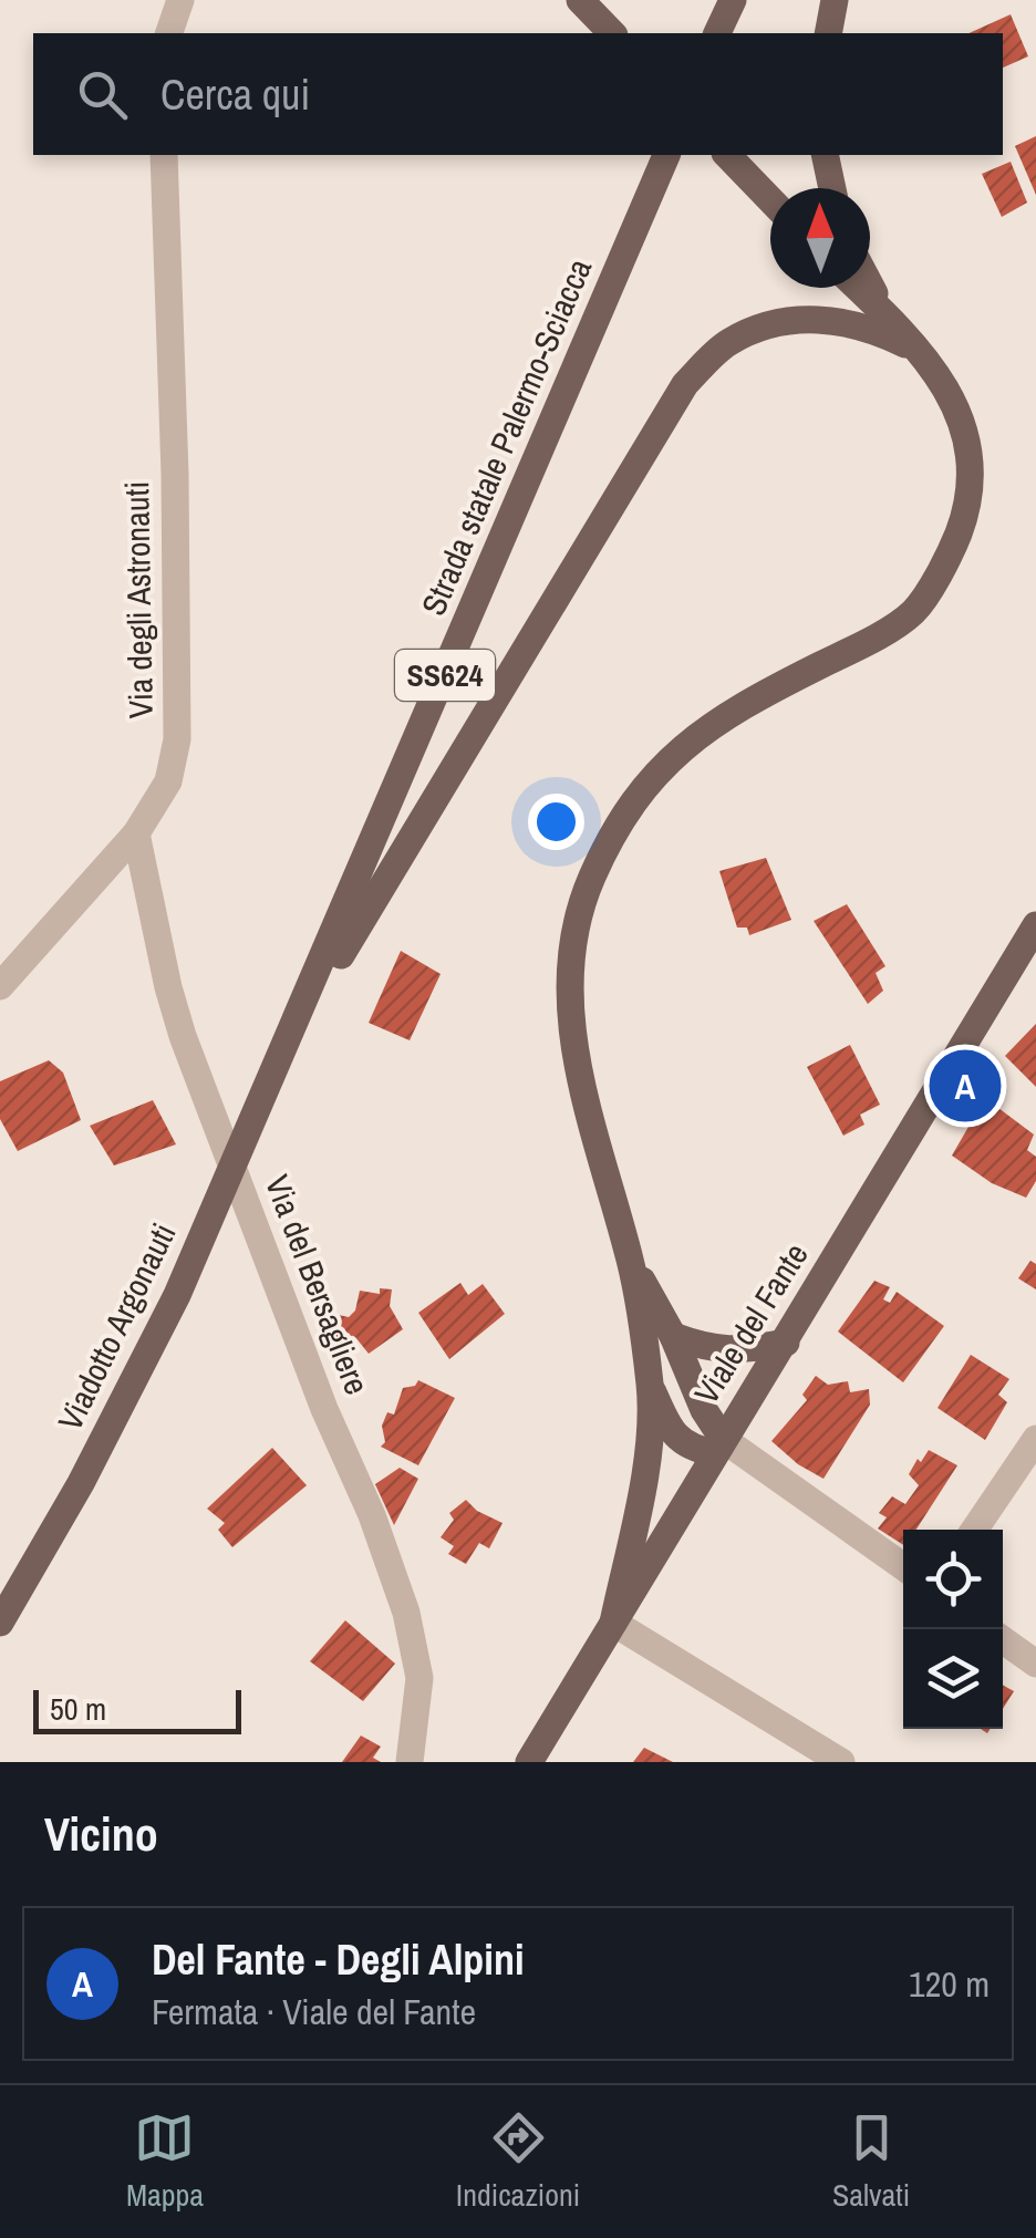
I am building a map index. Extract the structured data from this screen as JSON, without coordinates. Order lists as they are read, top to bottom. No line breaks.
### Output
{"streets":{"main road":["Strada statale Palermo-Sciacca","SS624","Viale del Fante","Viadotto Argonauti"],"street":["Via degli Astronauti","Via del Bersagliere"]},"crossings":[["Strada statale Palermo-Sciacca","Viadotto Argonauti"],["Via degli Astronauti","Via del Bersagliere"]],"scale_bar":"50 m","north":"top","page":{"search":"Cerca qui","pins":"A","scale":"50 m","heading":"Vicino","list":[{"mark":"A","name":"Del Fante - Degli Alpini","note":"Fermata · Viale del Fante","value":"120 m"}],"nav":["Mappa","Indicazioni","Salvati"]}}
